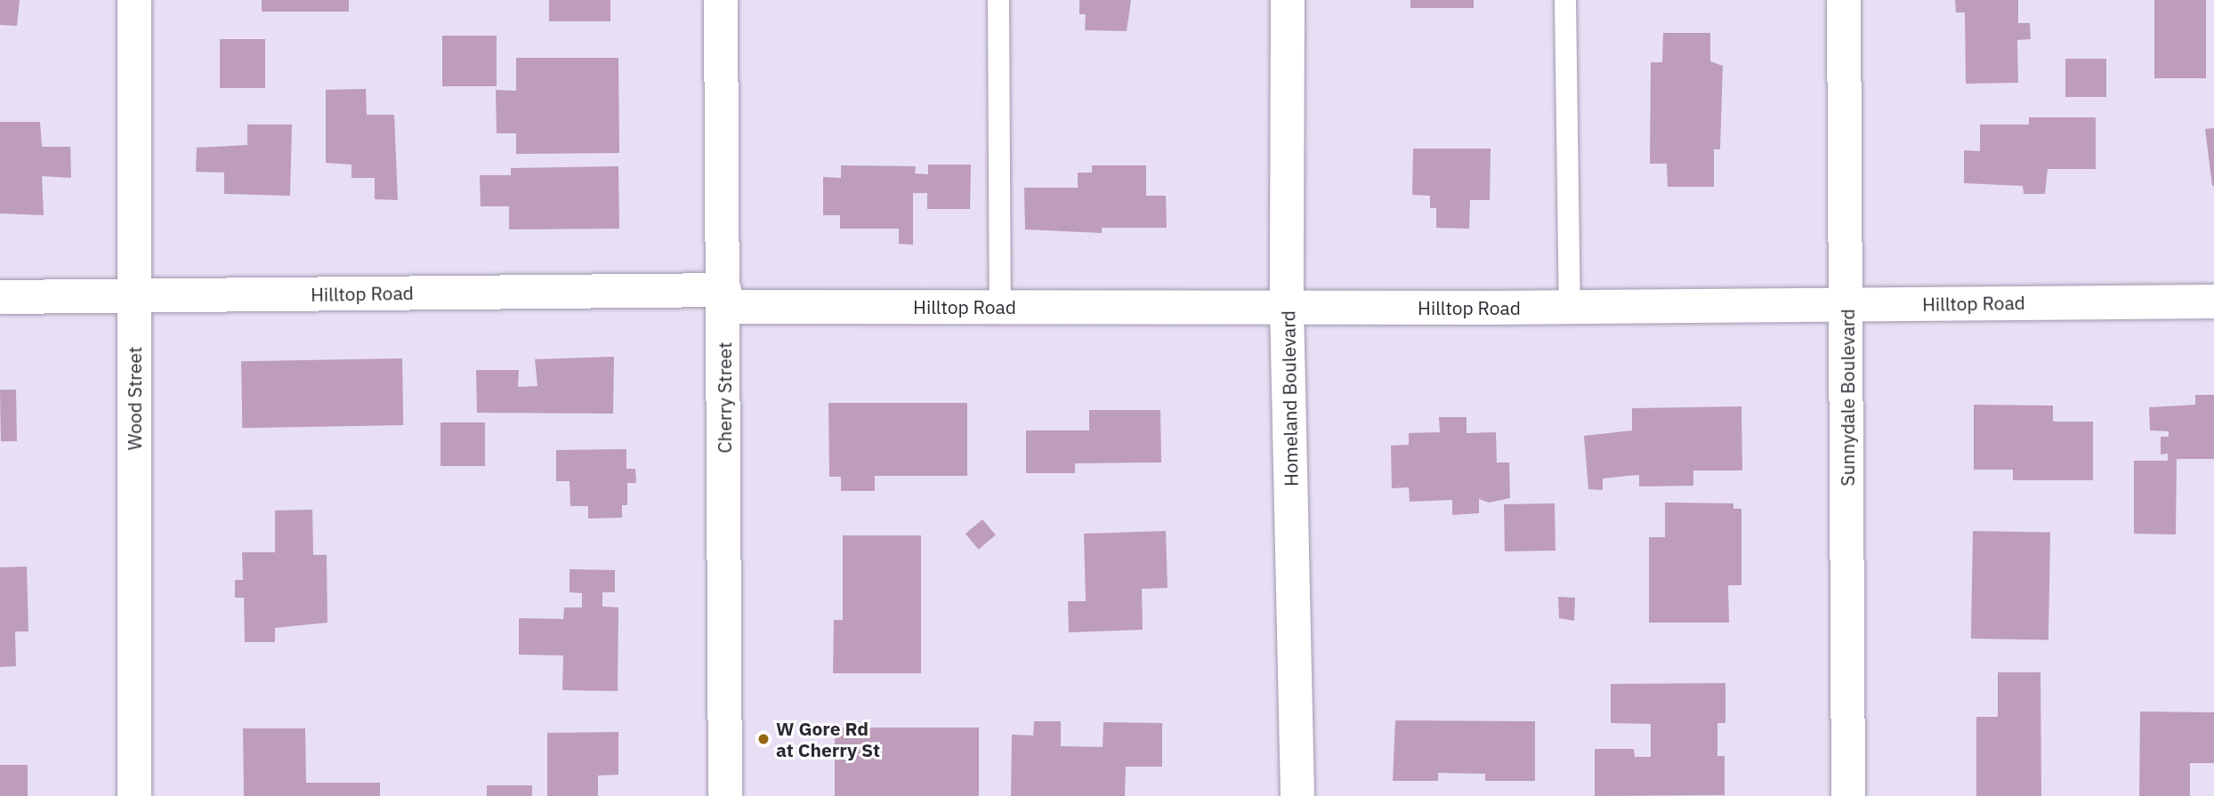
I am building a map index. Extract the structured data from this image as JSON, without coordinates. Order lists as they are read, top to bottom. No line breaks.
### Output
{"streets":{"street":["Hilltop Road","Cherry Street","Sunnydale Boulevard","Wood Street","Homeland Boulevard"]},"crossings":[["Hilltop Road","Cherry Street"],["Hilltop Road","Sunnydale Boulevard"],["Hilltop Road","Wood Street"],["Hilltop Road","Homeland Boulevard"]],"places":["W Gore Rd at Cherry St"]}
